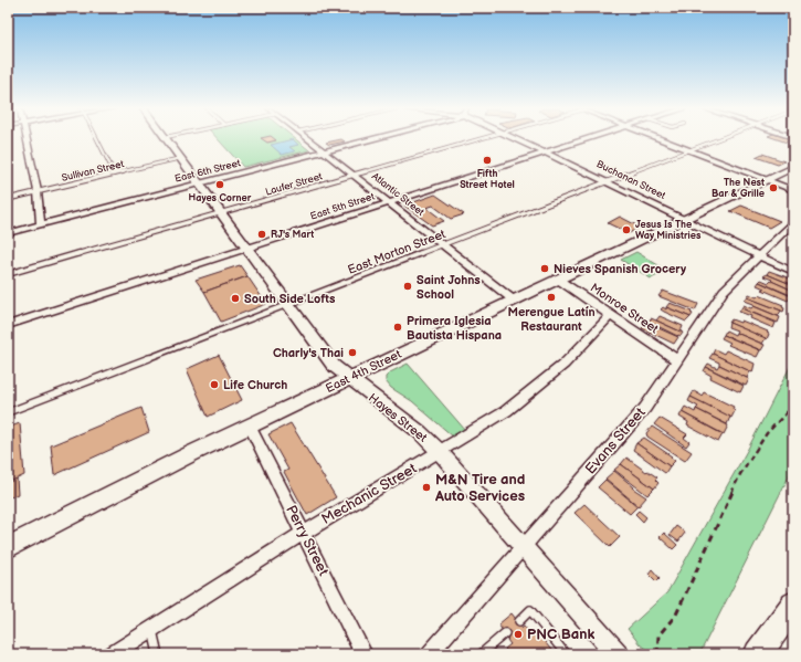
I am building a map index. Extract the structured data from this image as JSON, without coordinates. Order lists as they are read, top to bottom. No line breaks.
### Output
{"streets":{"main road":["East 4th Street"],"street":["East 6th Street","Buchanan Street","Atlantic Street","East 5th Street","Monroe Street","Hayes Street","Evans Street","Mechanic Street","Perry Street"],"lane":["Sullivan Street","Laufer Street","East Morton Street"]},"crossings":[["Sullivan Street","Hayes Street"],["East 6th Street","Atlantic Street"],["East 6th Street","Hayes Street"],["Buchanan Street","East 5th Street"],["Buchanan Street","East Morton Street"],["Buchanan Street","East 4th Street"],["Buchanan Street","Evans Street"],["Laufer Street","Atlantic Street"],["Laufer Street","Hayes Street"],["Atlantic Street","East 5th Street"],["Atlantic Street","East Morton Street"],["Atlantic Street","East 4th Street"],["East 5th Street","Hayes Street"],["East Morton Street","Hayes Street"],["Monroe Street","East 4th Street"],["Monroe Street","Evans Street"],["Monroe Street","Mechanic Street"],["East 4th Street","Hayes Street"],["East 4th Street","Perry Street"],["Hayes Street","Evans Street"],["Hayes Street","Mechanic Street"],["Mechanic Street","Perry Street"]],"places":["Fifth Street Hotel","Hayes Corner","The Nest Bar & Grille","Jesus Is The Way Ministries","RJ's Mart","Nieves Spanish Grocery","Saint Johns School","Merengue Latín Restaurant","South Side Lofts","Primera Iglesia Bautista Hispana","Charly's Thai","Life Church","M&N Tire and Auto Services","PNC Bank"]}
